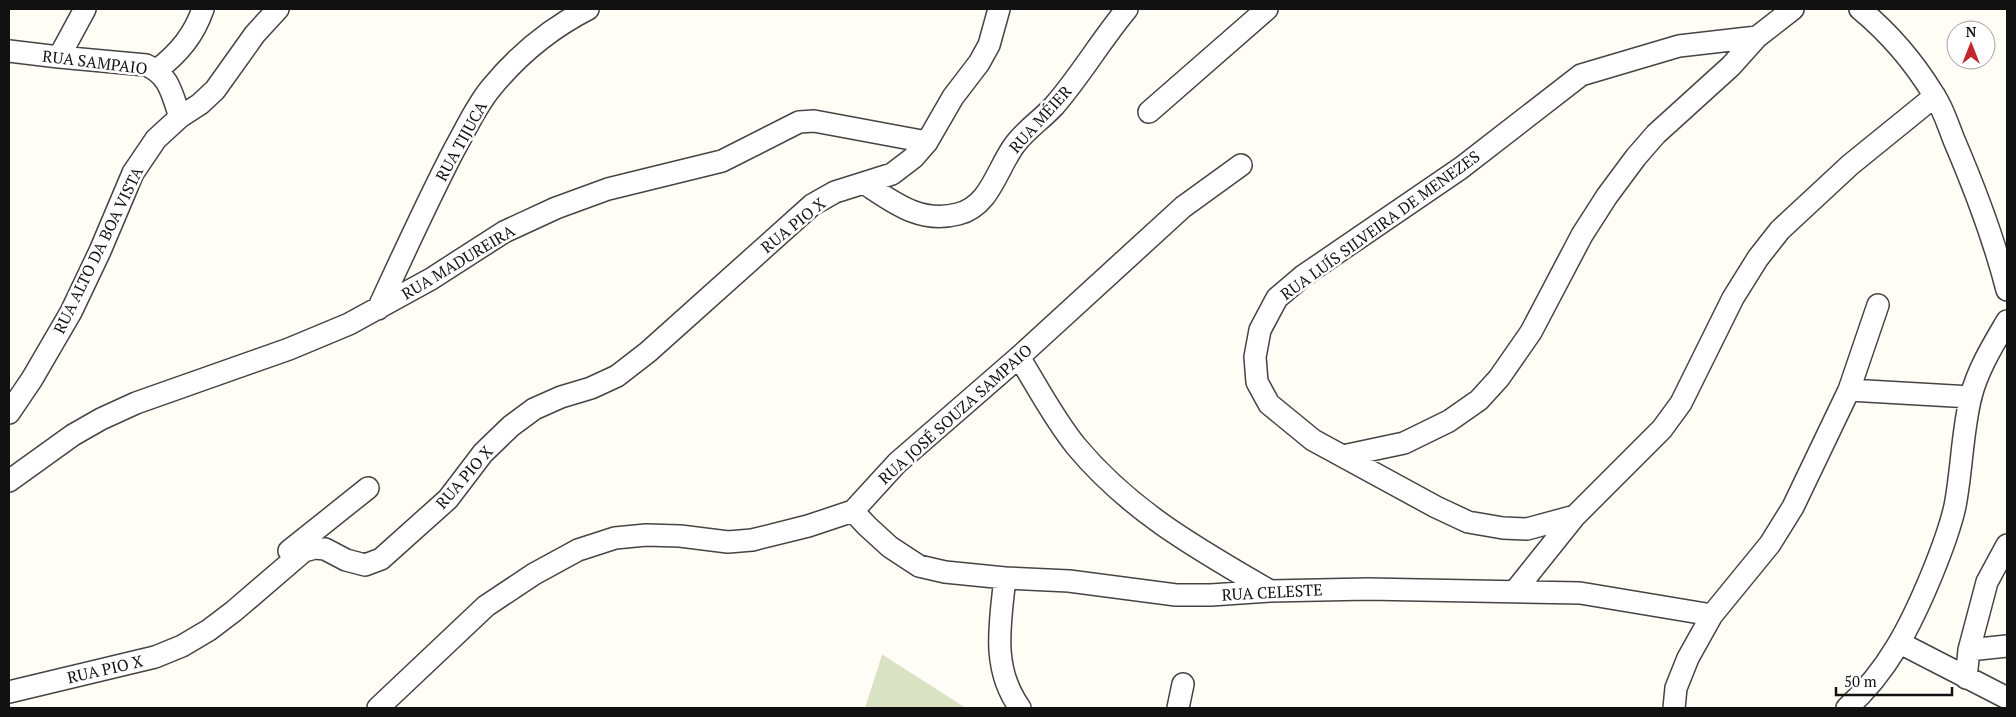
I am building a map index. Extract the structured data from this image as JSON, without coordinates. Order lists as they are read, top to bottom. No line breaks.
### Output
{"streets":{"street":["RUA SAMPAIO","RUA MÉIER","RUA TIJUCA","RUA PIO X","RUA LUÍS SILVEIRA DE MENEZES","RUA ALTO DA BOA VISTA","RUA MADUREIRA","RUA JOSÉ SOUZA SAMPAIO","RUA CELESTE"]},"crossings":[["RUA SAMPAIO","RUA ALTO DA BOA VISTA"],["RUA MÉIER","RUA PIO X"],["RUA TIJUCA","RUA MADUREIRA"],["RUA JOSÉ SOUZA SAMPAIO","RUA CELESTE"]],"scale_bar":"50 m","north":"top"}
